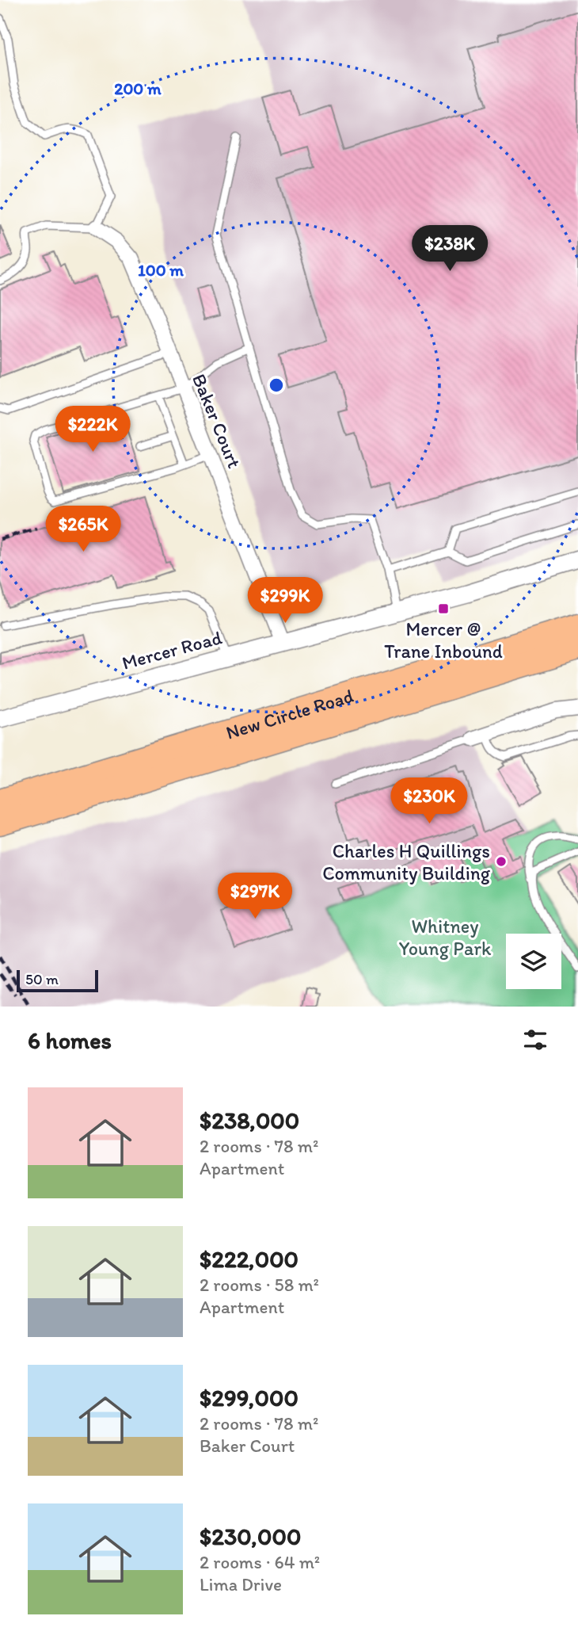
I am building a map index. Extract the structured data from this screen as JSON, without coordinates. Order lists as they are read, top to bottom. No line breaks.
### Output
{"streets":{"highway":["New Circle Road"],"street":["Baker Court","Mercer Road"]},"crossings":[["Baker Court","Mercer Road"]],"parks":["Whitney Young Park"],"places":{"transit":["Mercer @ Trane Inbound"],"other":["Charles H Quillings Community Building"]},"scale_bar":"50 m","page":{"price":["$238K","$222K","$265K","$299K","$230K","$297K"],"scale":"50 m","heading":"6 homes","list":[{"name":"$238,000","note":"2 rooms · 78 m² · Apartment"},{"name":"$222,000","note":"2 rooms · 58 m² · Apartment"},{"name":"$299,000","note":"2 rooms · 78 m² · Baker Court"},{"name":"$230,000","note":"2 rooms · 64 m² · Lima Drive"}]},"rings":["200 m","100 m"]}
